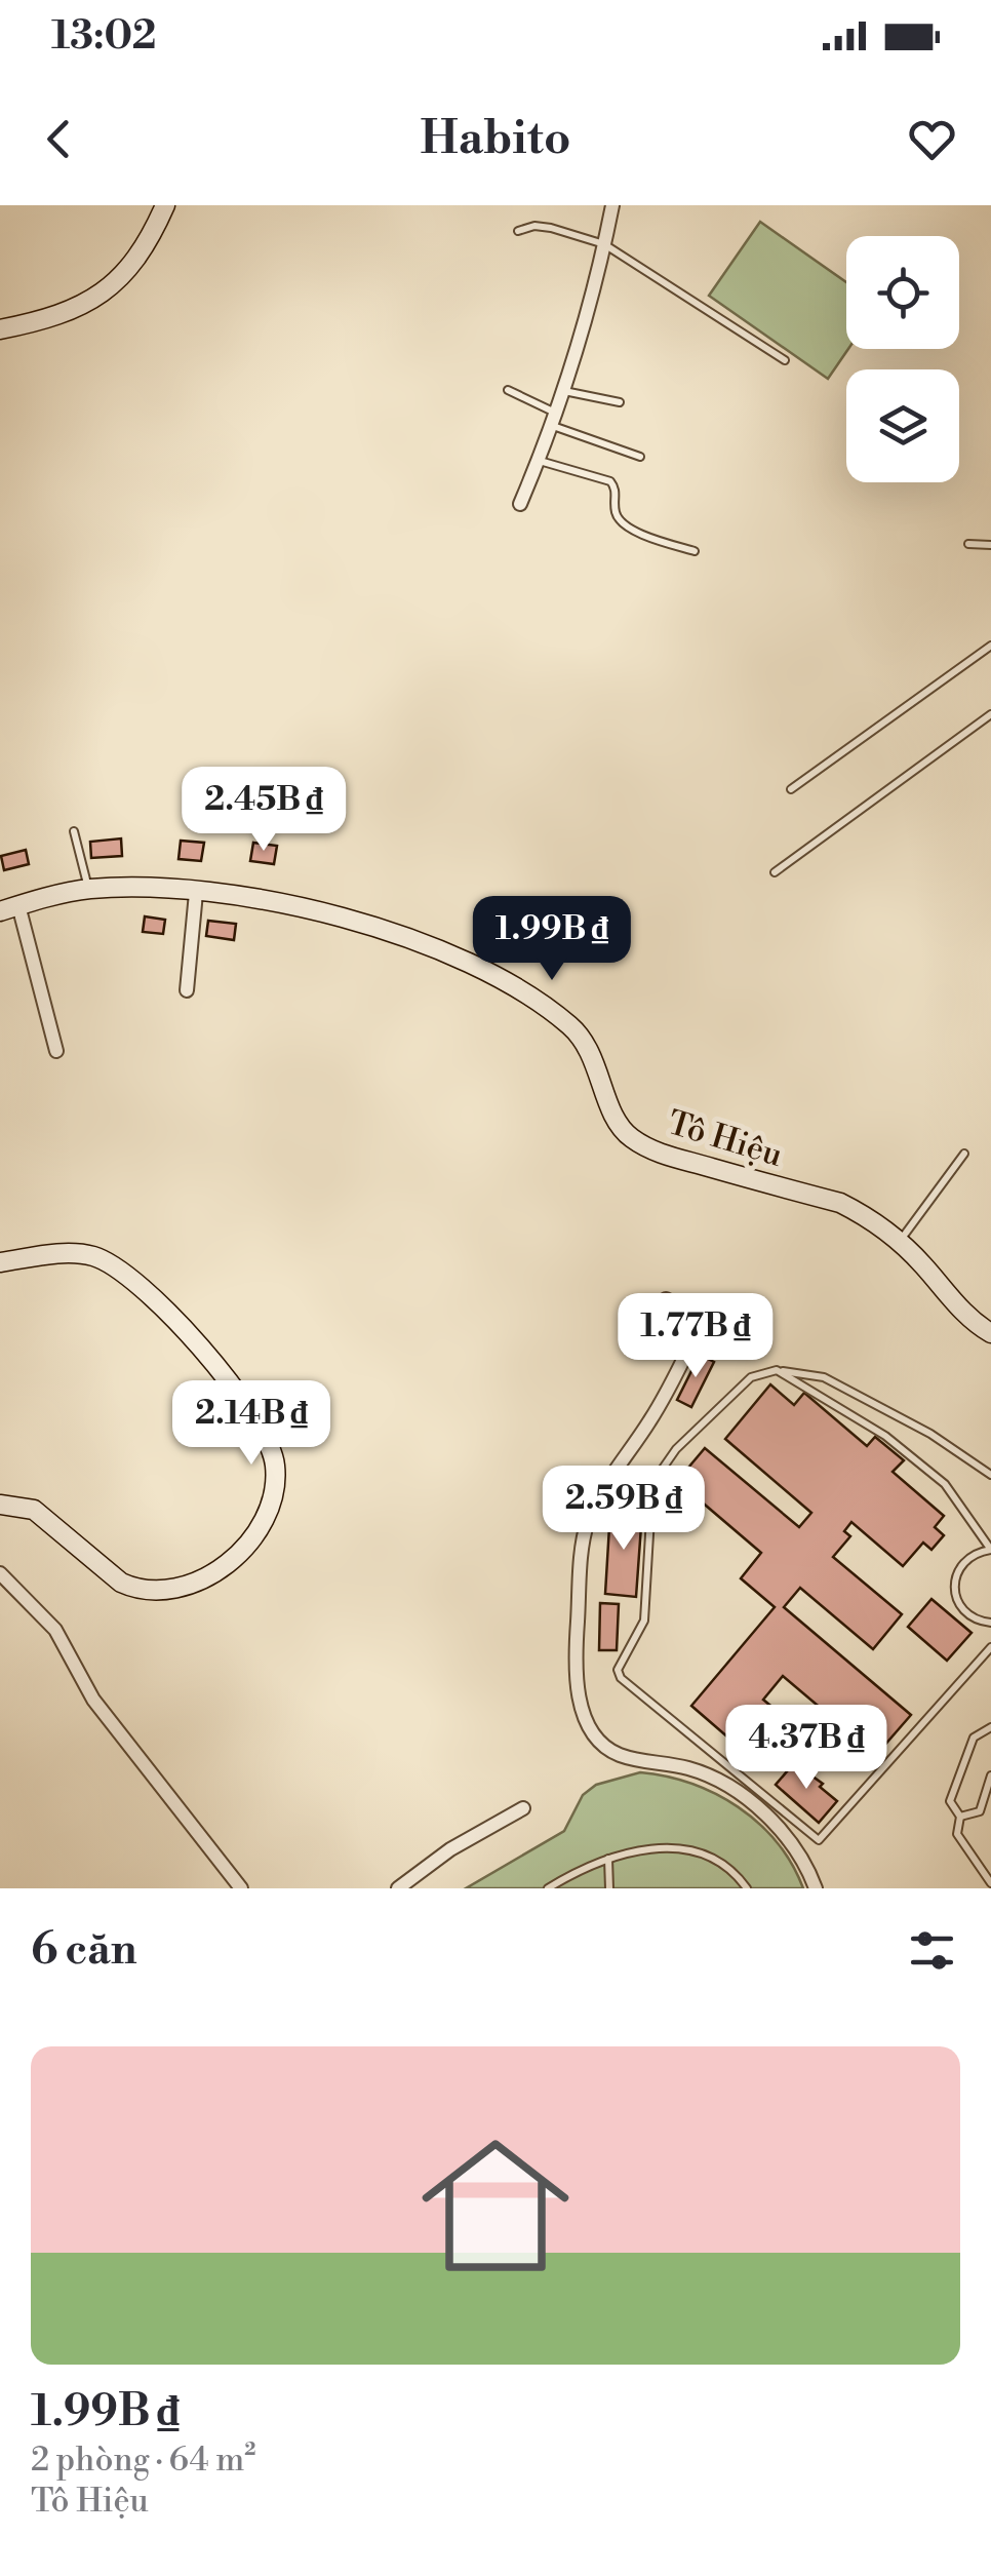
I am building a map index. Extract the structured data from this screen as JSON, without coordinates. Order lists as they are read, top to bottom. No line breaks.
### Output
{"streets":{"street":["Tô Hiệu"]},"page":{"status":"13:02","header":"Habito","price":["2.45B ₫","1.99B ₫","1.77B ₫","2.14B ₫","2.59B ₫","4.37B ₫"],"heading":"6 căn","list":[{"name":"1.99B ₫","note":"2 phòng · 64 m² · Tô Hiệu"}]}}
